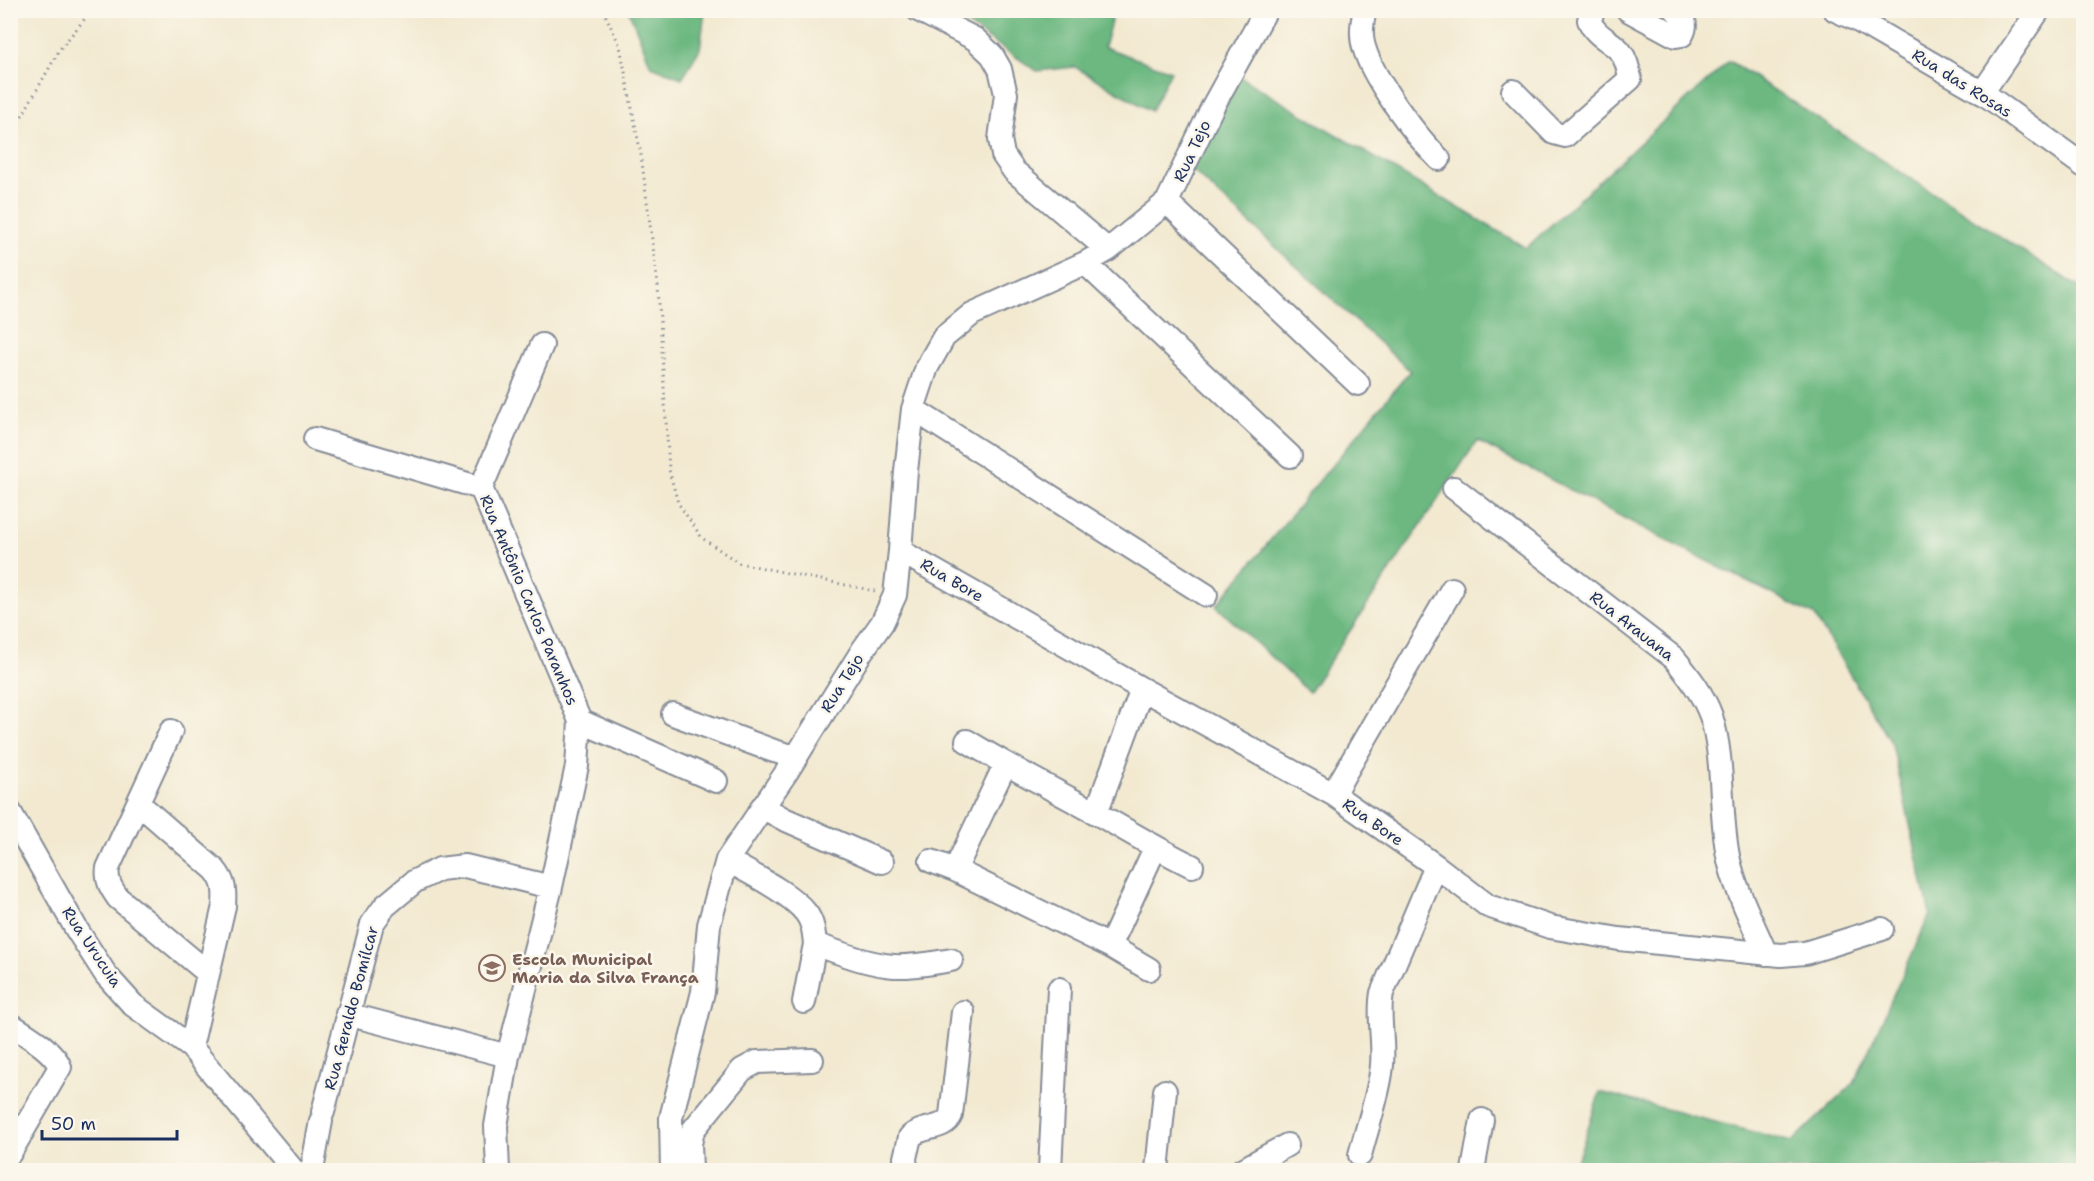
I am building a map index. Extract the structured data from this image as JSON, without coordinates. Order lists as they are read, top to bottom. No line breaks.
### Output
{"streets":{"street":["Rua das Rosas","Rua Tejo","Rua Bore","Rua Antônio Carlos Paranhos","Rua Arauana","Rua Urucuia","Rua Geraldo Bomílcar"]},"crossings":[["Rua Tejo","Rua Bore"],["Rua Bore","Rua Arauana"],["Rua Antônio Carlos Paranhos","Rua Geraldo Bomílcar"]],"places":{"school or university":["Escola Municipal Maria da Silva França"]},"scale_bar":"50 m"}
